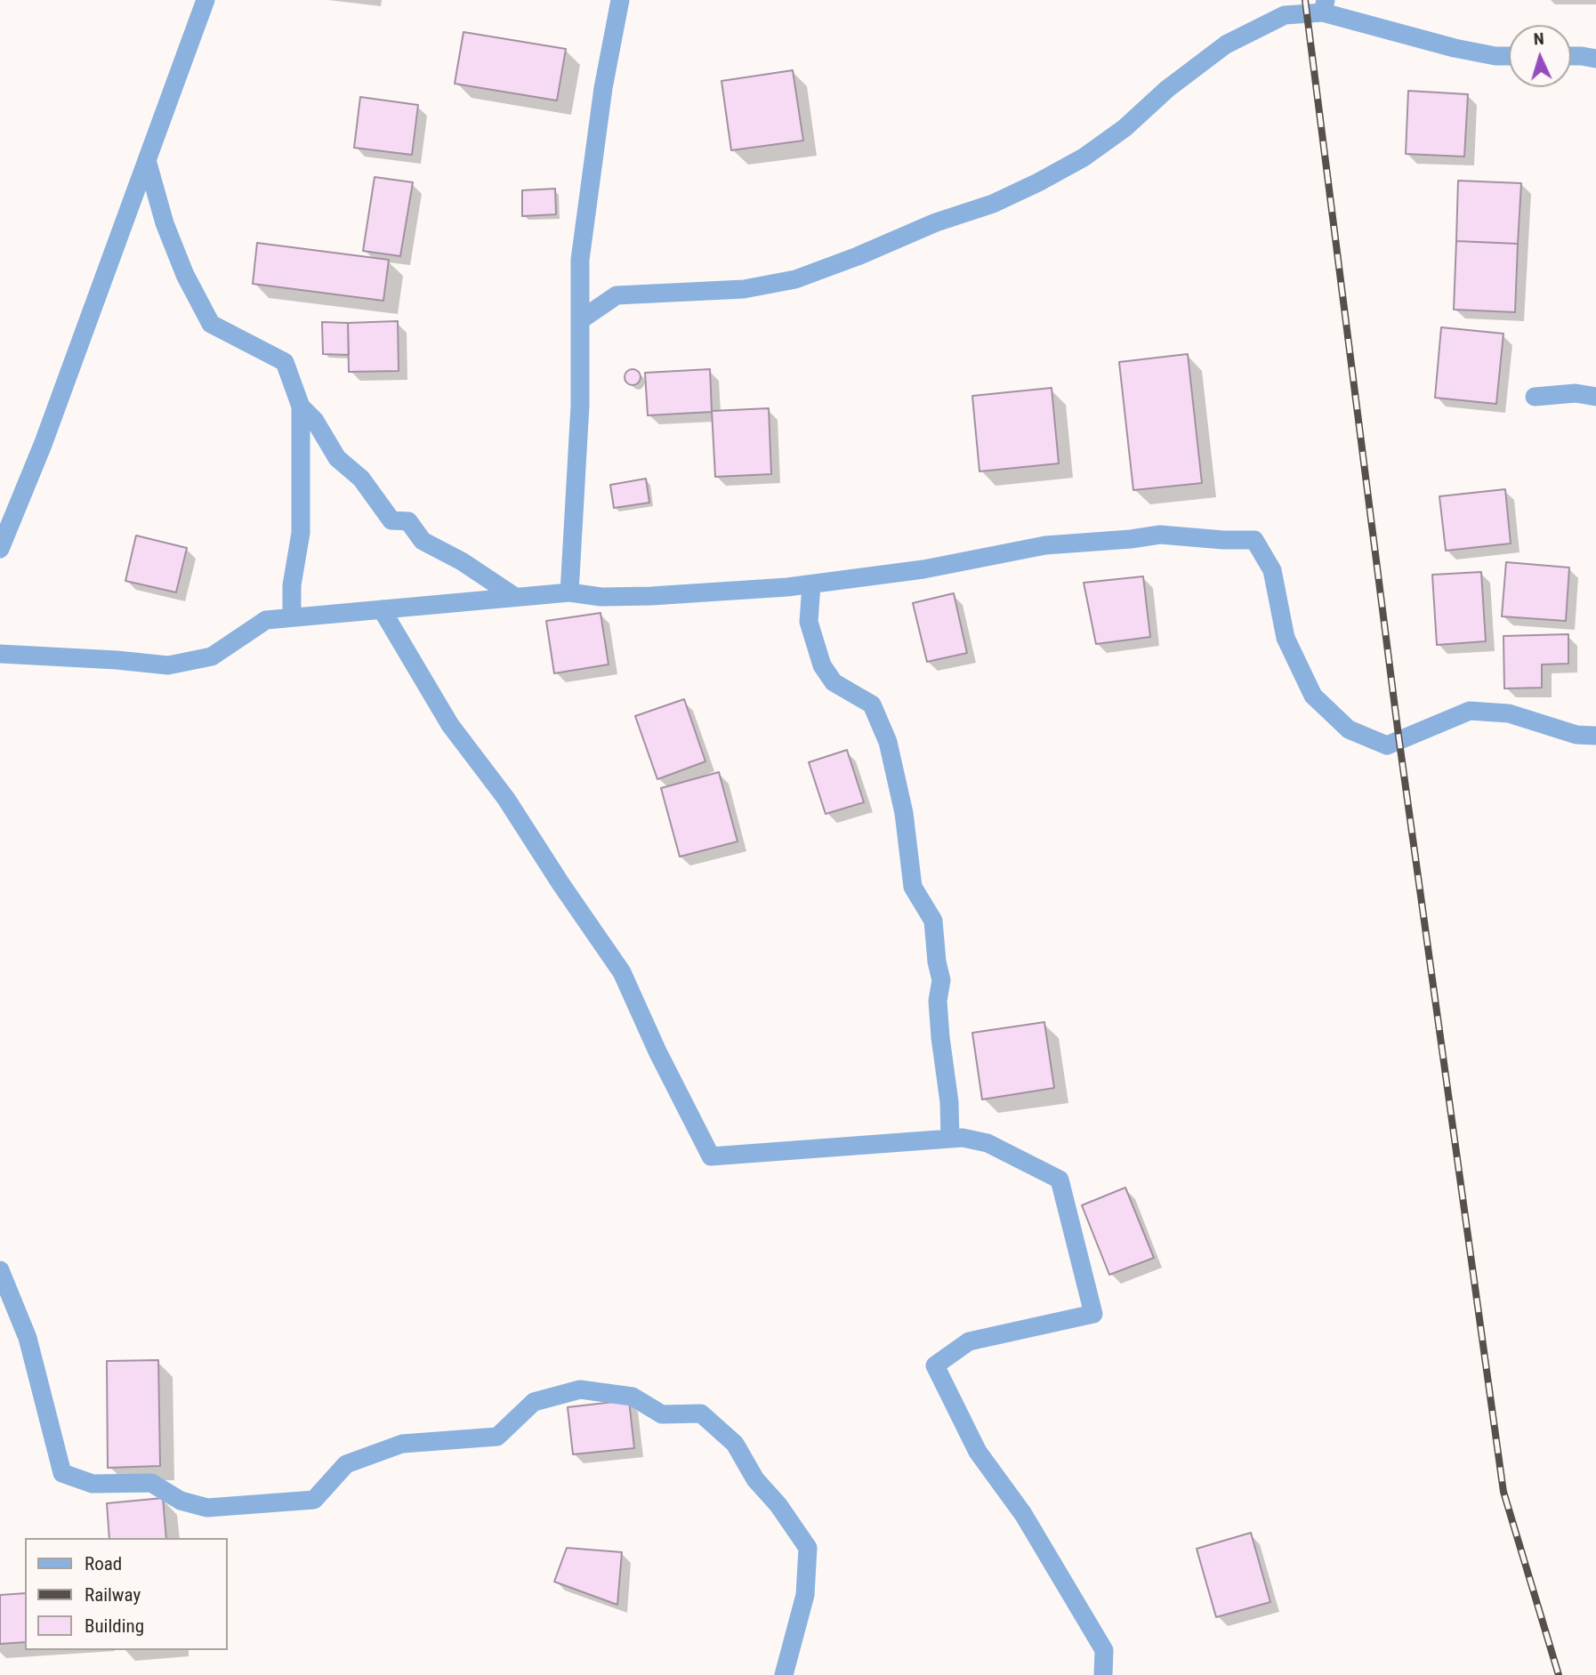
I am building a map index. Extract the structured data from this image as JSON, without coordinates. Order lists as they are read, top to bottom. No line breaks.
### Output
{"legend":["Road","Railway","Building"],"north":"top"}
